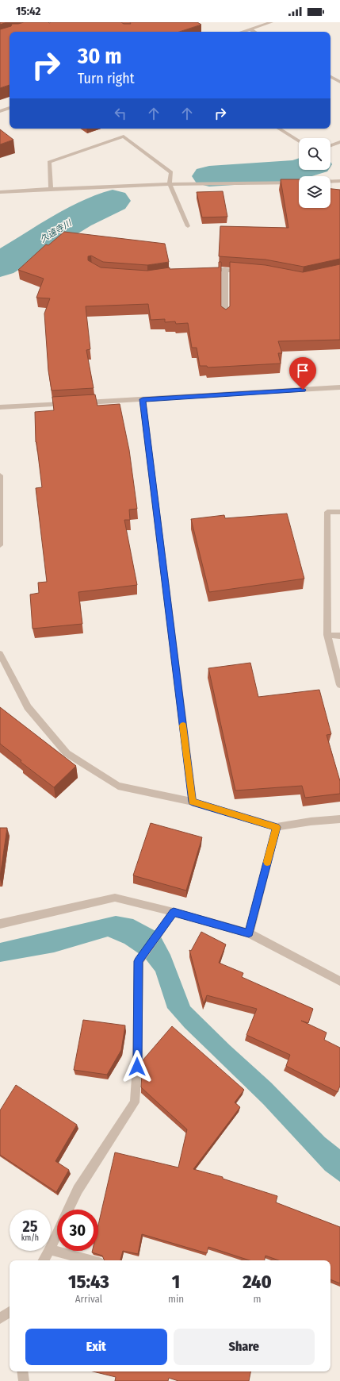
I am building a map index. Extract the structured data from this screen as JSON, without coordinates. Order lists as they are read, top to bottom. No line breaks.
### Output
{"water":["久遠寺川"],"page":{"status":"15:42","turn":["30 m","Turn right"],"speed":"25 km/h","limit":"30","eta":["15:43","Arrival","1","min","240","m"],"buttons":["Exit","Share"]}}
